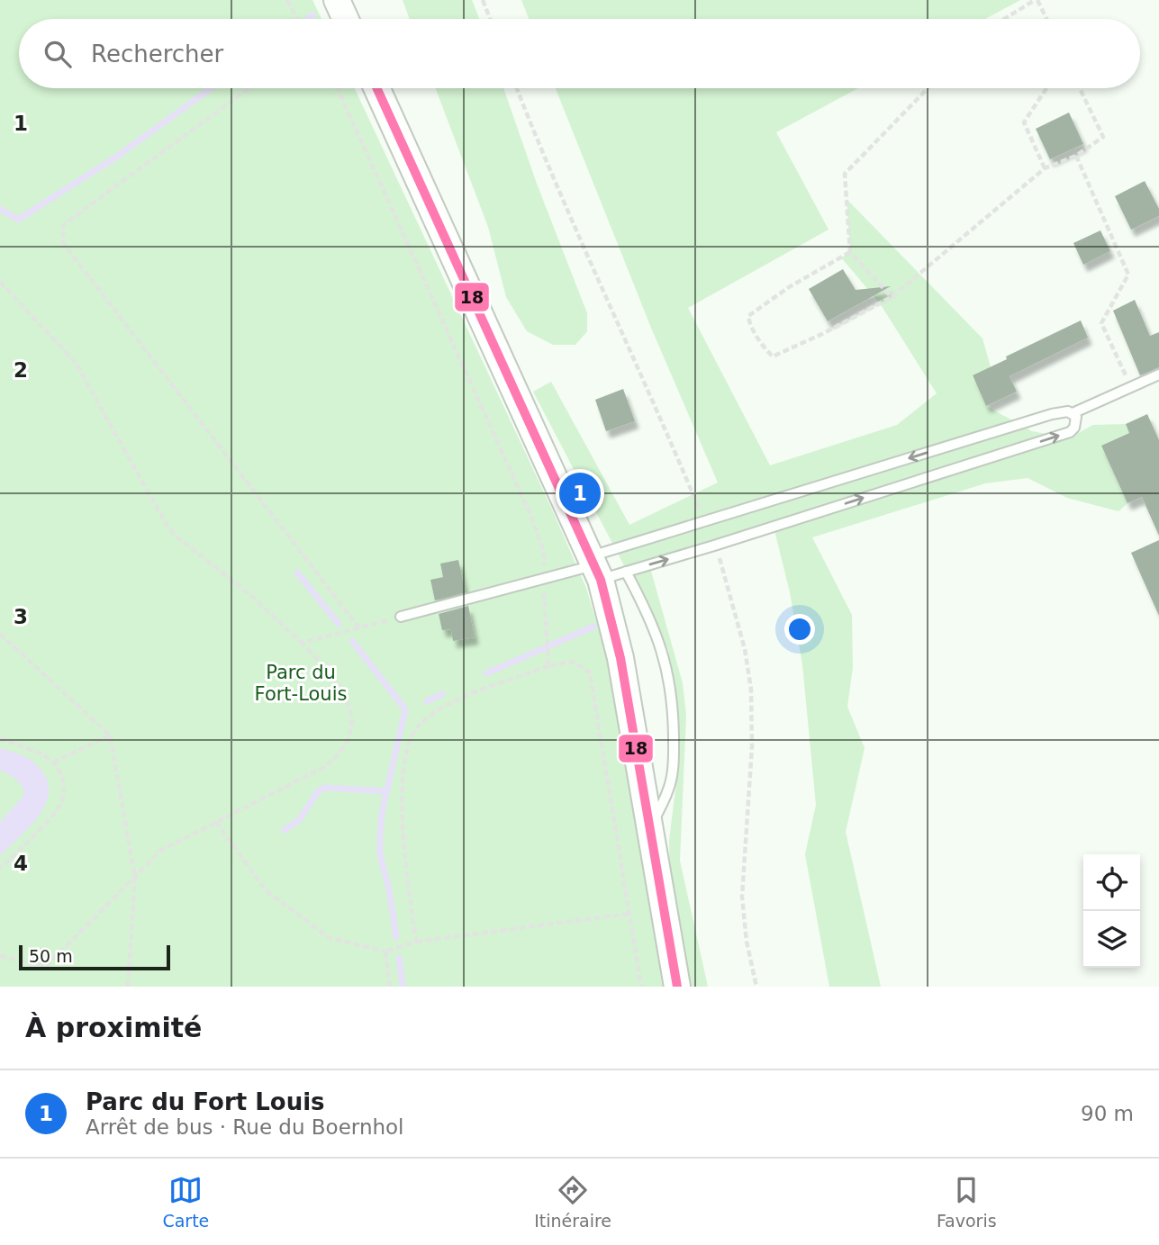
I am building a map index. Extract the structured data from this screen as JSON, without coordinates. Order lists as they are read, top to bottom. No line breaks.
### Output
{"parks":["Parc du Fort-Louis"],"lines":["transit line 18"],"scale_bar":"50 m","page":{"search":"Rechercher","pins":"1","scale":"50 m","heading":"À proximité","list":[{"mark":"1","name":"Parc du Fort Louis","note":"Arrêt de bus · Rue du Boernhol","value":"90 m"}],"nav":["Carte","Itinéraire","Favoris"]},"grid":{"rows":["1","2","3","4"]}}
